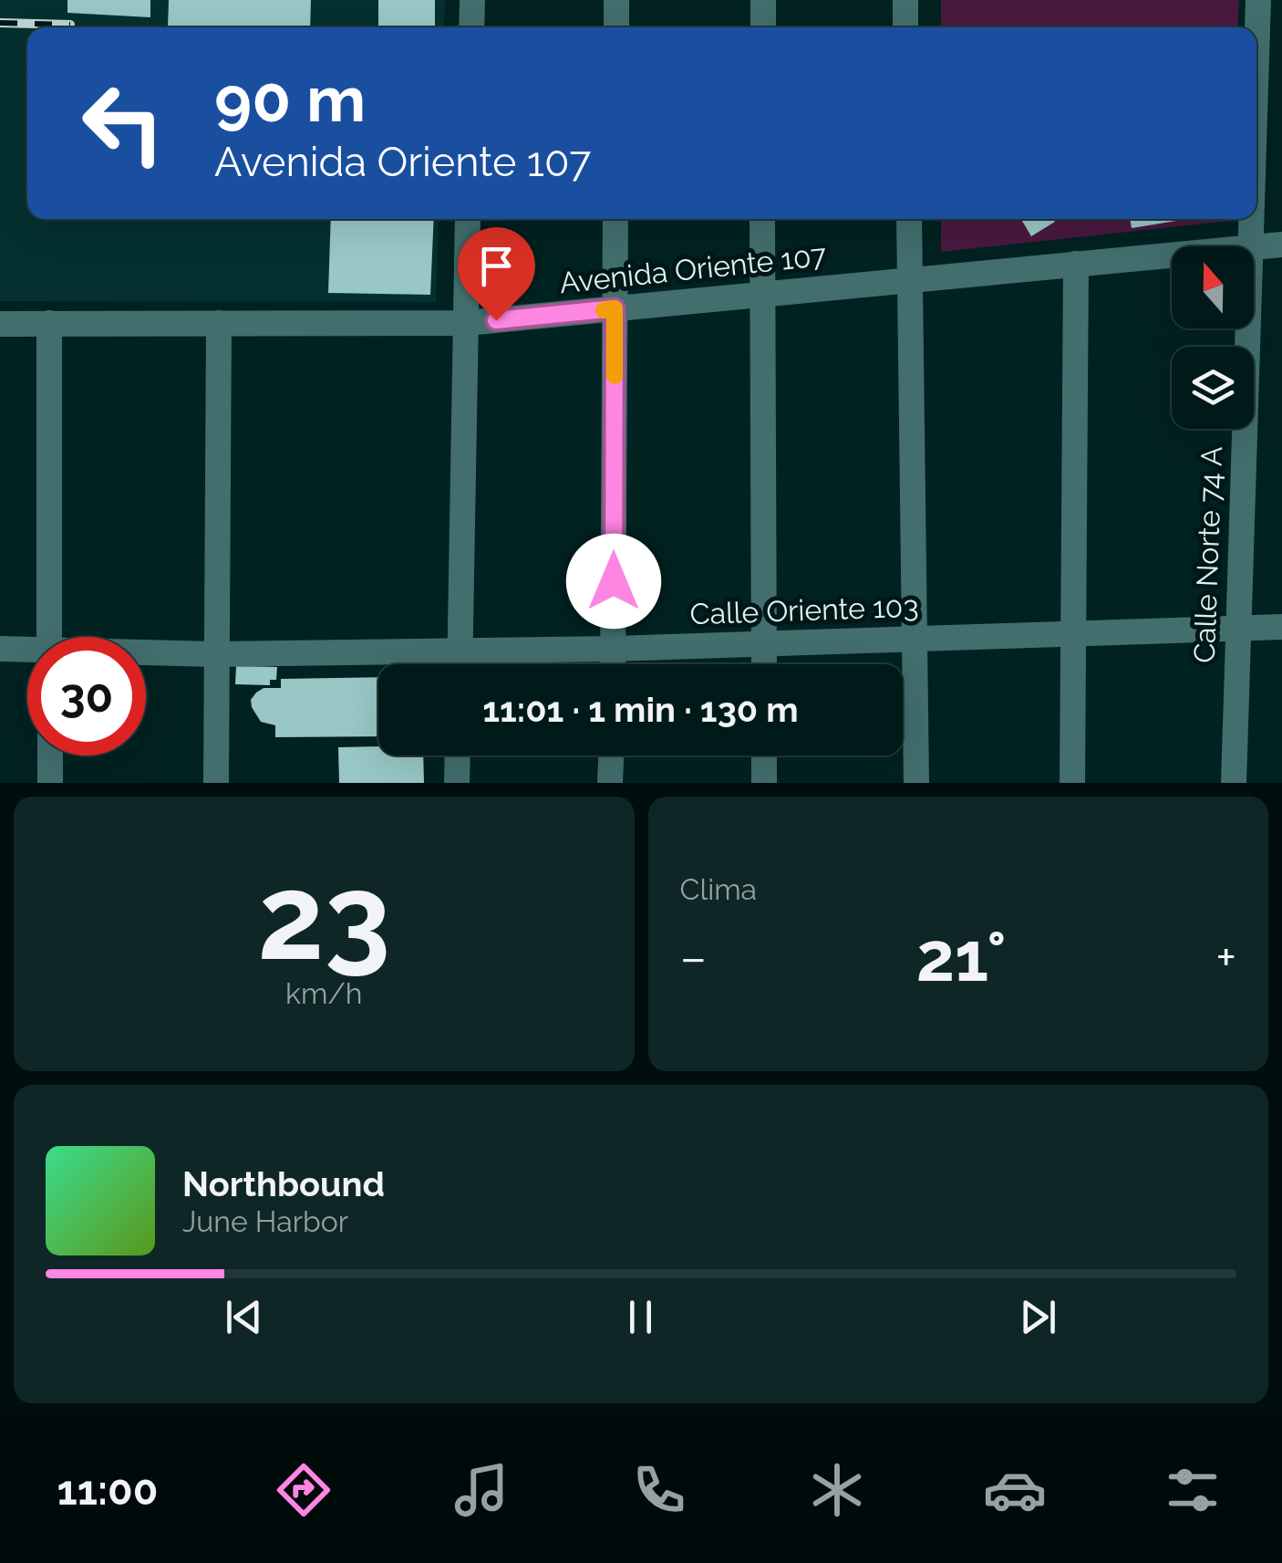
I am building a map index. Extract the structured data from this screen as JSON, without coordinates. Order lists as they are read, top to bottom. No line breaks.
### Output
{"streets":{"street":["Avenida Oriente 107","Calle Norte 74 A","Calle Oriente 103"]},"crossings":[["Calle Norte 74 A","Calle Oriente 103"]],"north":"top","page":{"turn":["90 m","Avenida Oriente 107"],"limit":"30","trip":"11:01 · 1 min · 130 m","tile":[["23","km/h"],"Clima"],"heat":["−","21°","+"],"song":["Northbound","June Harbor"],"tabs":"11:00"}}
